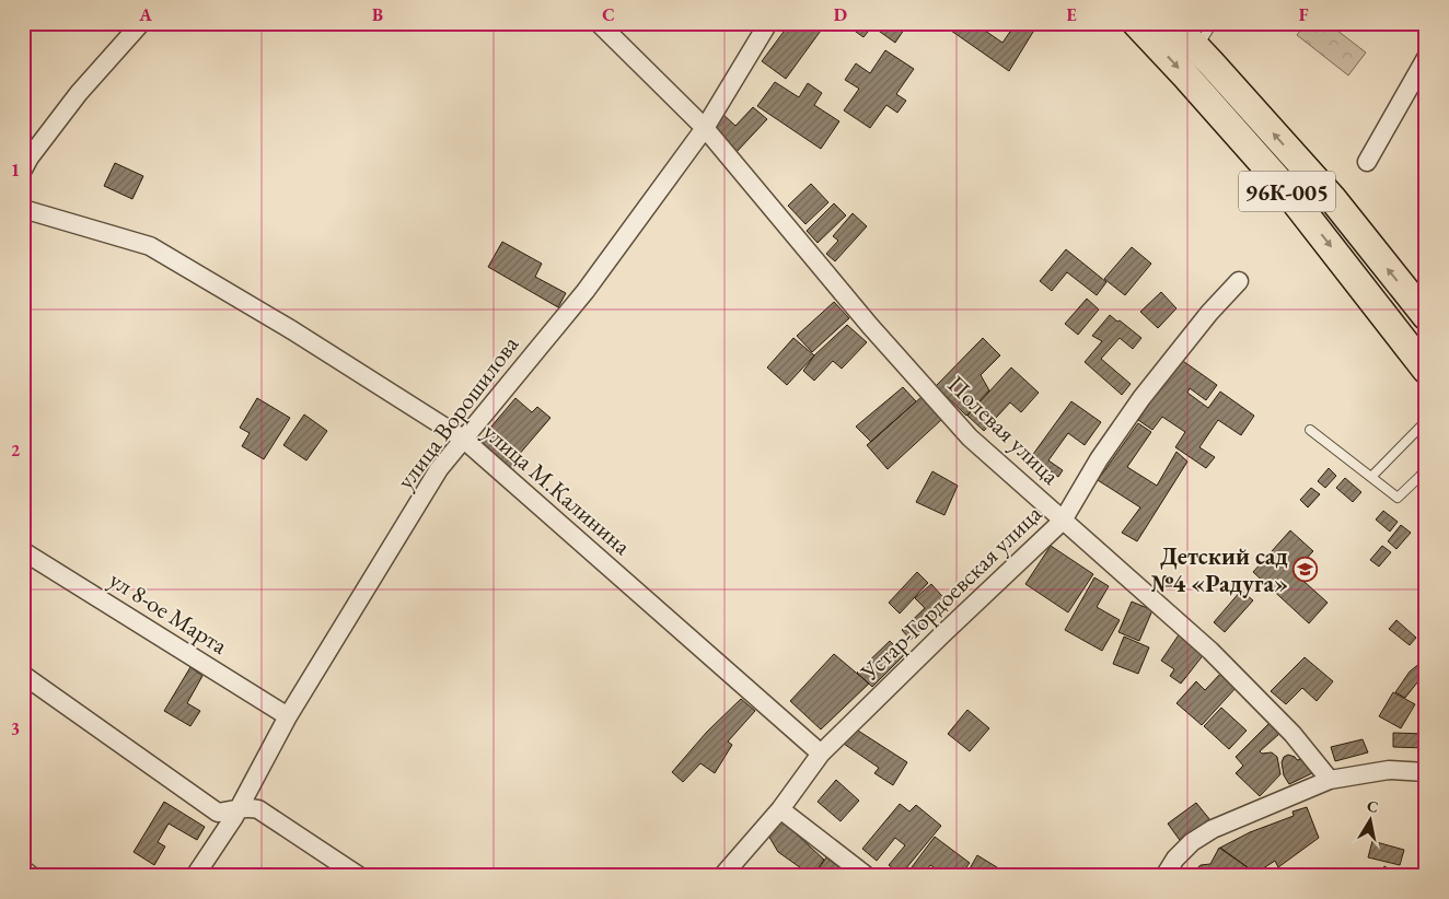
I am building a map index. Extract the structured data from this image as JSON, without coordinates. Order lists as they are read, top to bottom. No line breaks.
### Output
{"streets":{"main road":["96К-005"],"street":["улица Ворошилова","Полевая улица","улица М.Калинина","Устар-Гордоевская улица","ул 8-ое Марта"]},"crossings":[["улица Ворошилова","Полевая улица"],["улица Ворошилова","улица М.Калинина"],["улица Ворошилова","ул 8-ое Марта"],["Полевая улица","Устар-Гордоевская улица"],["улица М.Калинина","Устар-Гордоевская улица"]],"places":{"school or university":["Детский сад №4 «Радуга»"]},"north":"top","grid":{"columns":["A","B","C","D","E","F"],"rows":["1","2","3"]}}
